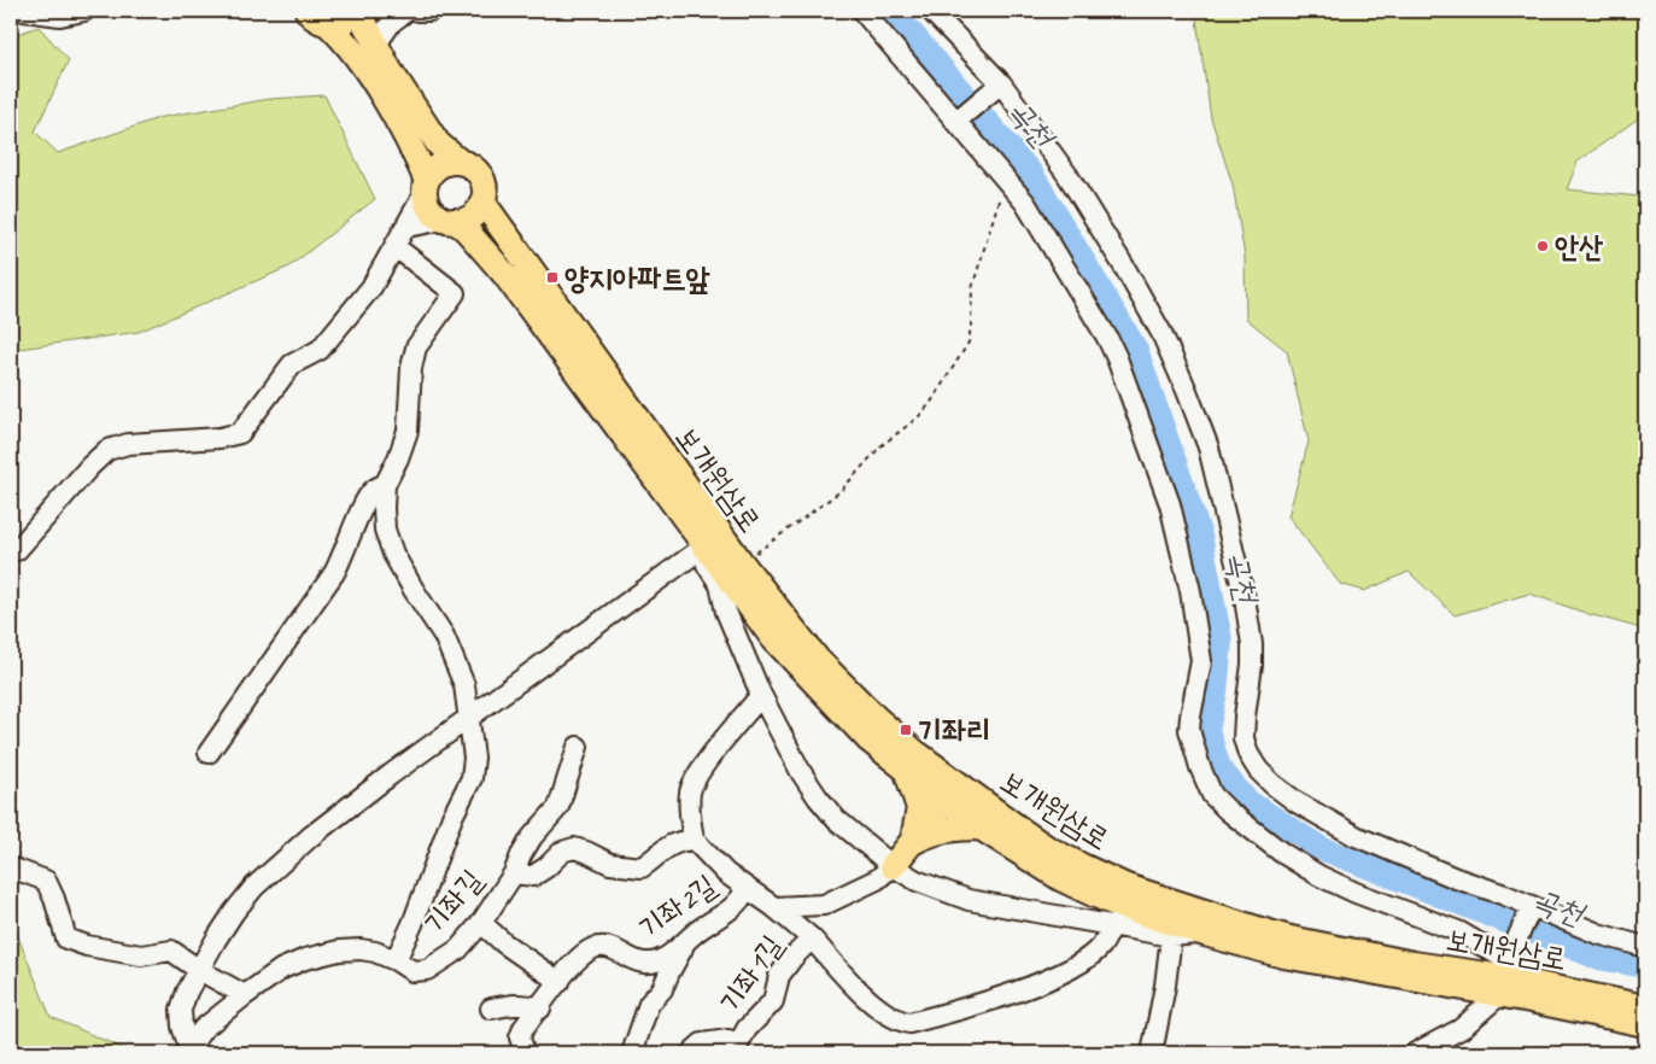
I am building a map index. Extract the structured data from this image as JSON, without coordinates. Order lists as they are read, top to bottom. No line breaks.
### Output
{"streets":{"main road":["보개원삼로"],"street":["기좌길","기좌2길","기좌1길"]},"water":["곡천"],"places":{"other":["안산"],"transit":["양지아파트앞","기좌리"]}}
